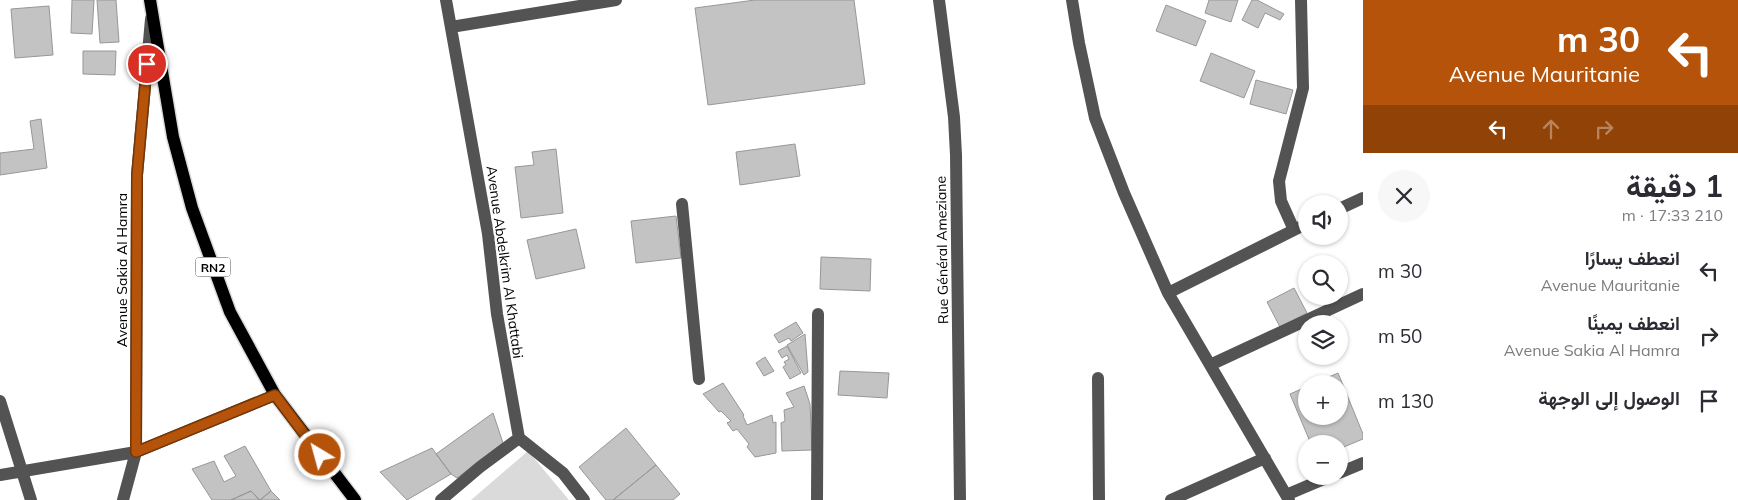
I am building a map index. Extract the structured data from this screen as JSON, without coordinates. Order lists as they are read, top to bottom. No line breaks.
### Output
{"streets":{"main road":["RN2"],"street":["Rue Général Ameziane","Avenue Abdelkrim Al Khattabi","Avenue Sakia Al Hamra"]},"crossings":[["RN2","Avenue Sakia Al Hamra"]],"page":{"turn":["30 m","Avenue Mauritanie"],"heading":["1 دقيقة","210 m · 17:33"],"map_buttons":["+","−"],"list":[{"name":"انعطف يسارًا","note":"Avenue Mauritanie","value":"30 m"},{"name":"انعطف يمينًا","note":"Avenue Sakia Al Hamra","value":"50 m"},{"name":"الوصول إلى الوجهة","value":"130 m"}]}}
